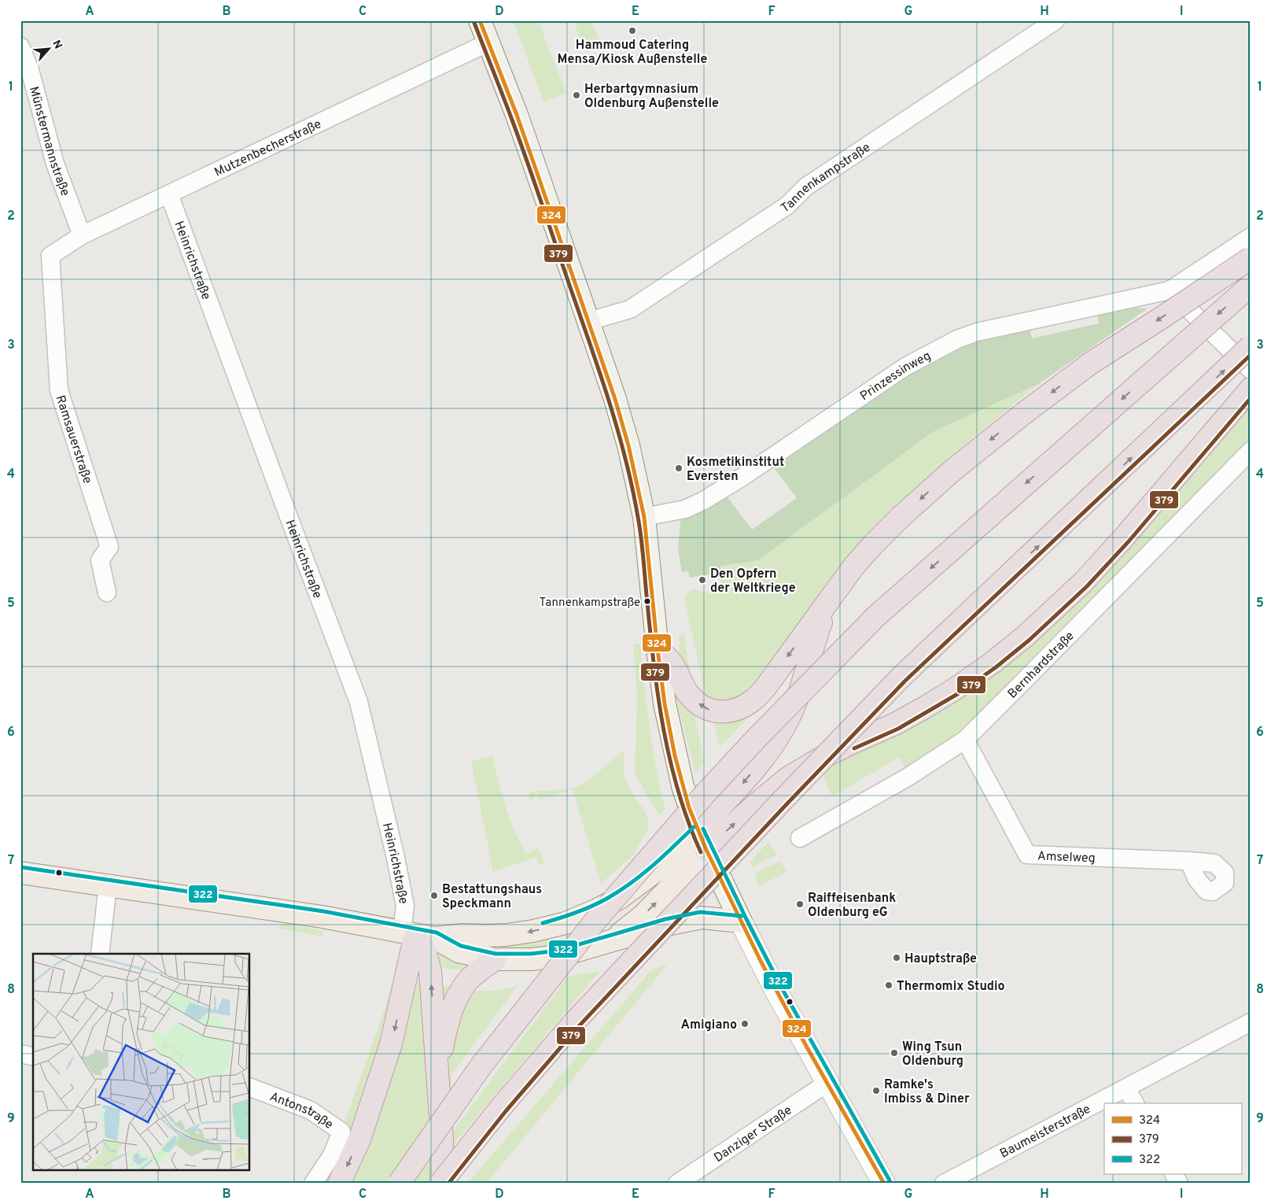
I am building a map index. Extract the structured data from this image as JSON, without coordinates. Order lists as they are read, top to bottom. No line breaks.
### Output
{"streets":{"street":["Münstermannstraße","Mutzenbecherstraße","Tannenkampstraße","Heinrichstraße","Prinzessinweg","Ramsauerstraße","Bernhardstraße","Amselweg","Antonstraße","Baumeisterstraße","Danziger Straße"]},"crossings":[["Münstermannstraße","Mutzenbecherstraße"],["Mutzenbecherstraße","Heinrichstraße"],["Mutzenbecherstraße","Ramsauerstraße"],["Bernhardstraße","Amselweg"]],"places":["Hammoud Catering Mensa/Kiosk Außenstelle","Herbartgymnasium Oldenburg Außenstelle","Kosmetikinstitut Eversten","Den Opfern der Weltkriege","Tannenkampstraße","Bestattungshaus Speckmann","Raiffeisenbank Oldenburg eG","Hauptstraße","Thermomix Studio","Amigiano","Wing Tsun Oldenburg","Ramke's Imbiss & Diner"],"lines":["transit line 324","transit line 379","transit line 322"],"legend":["324","379","322"],"north":"top right","grid":{"columns":["A","B","C","D","E","F","G","H","I"],"rows":["1","2","3","4","5","6","7","8","9"]}}
